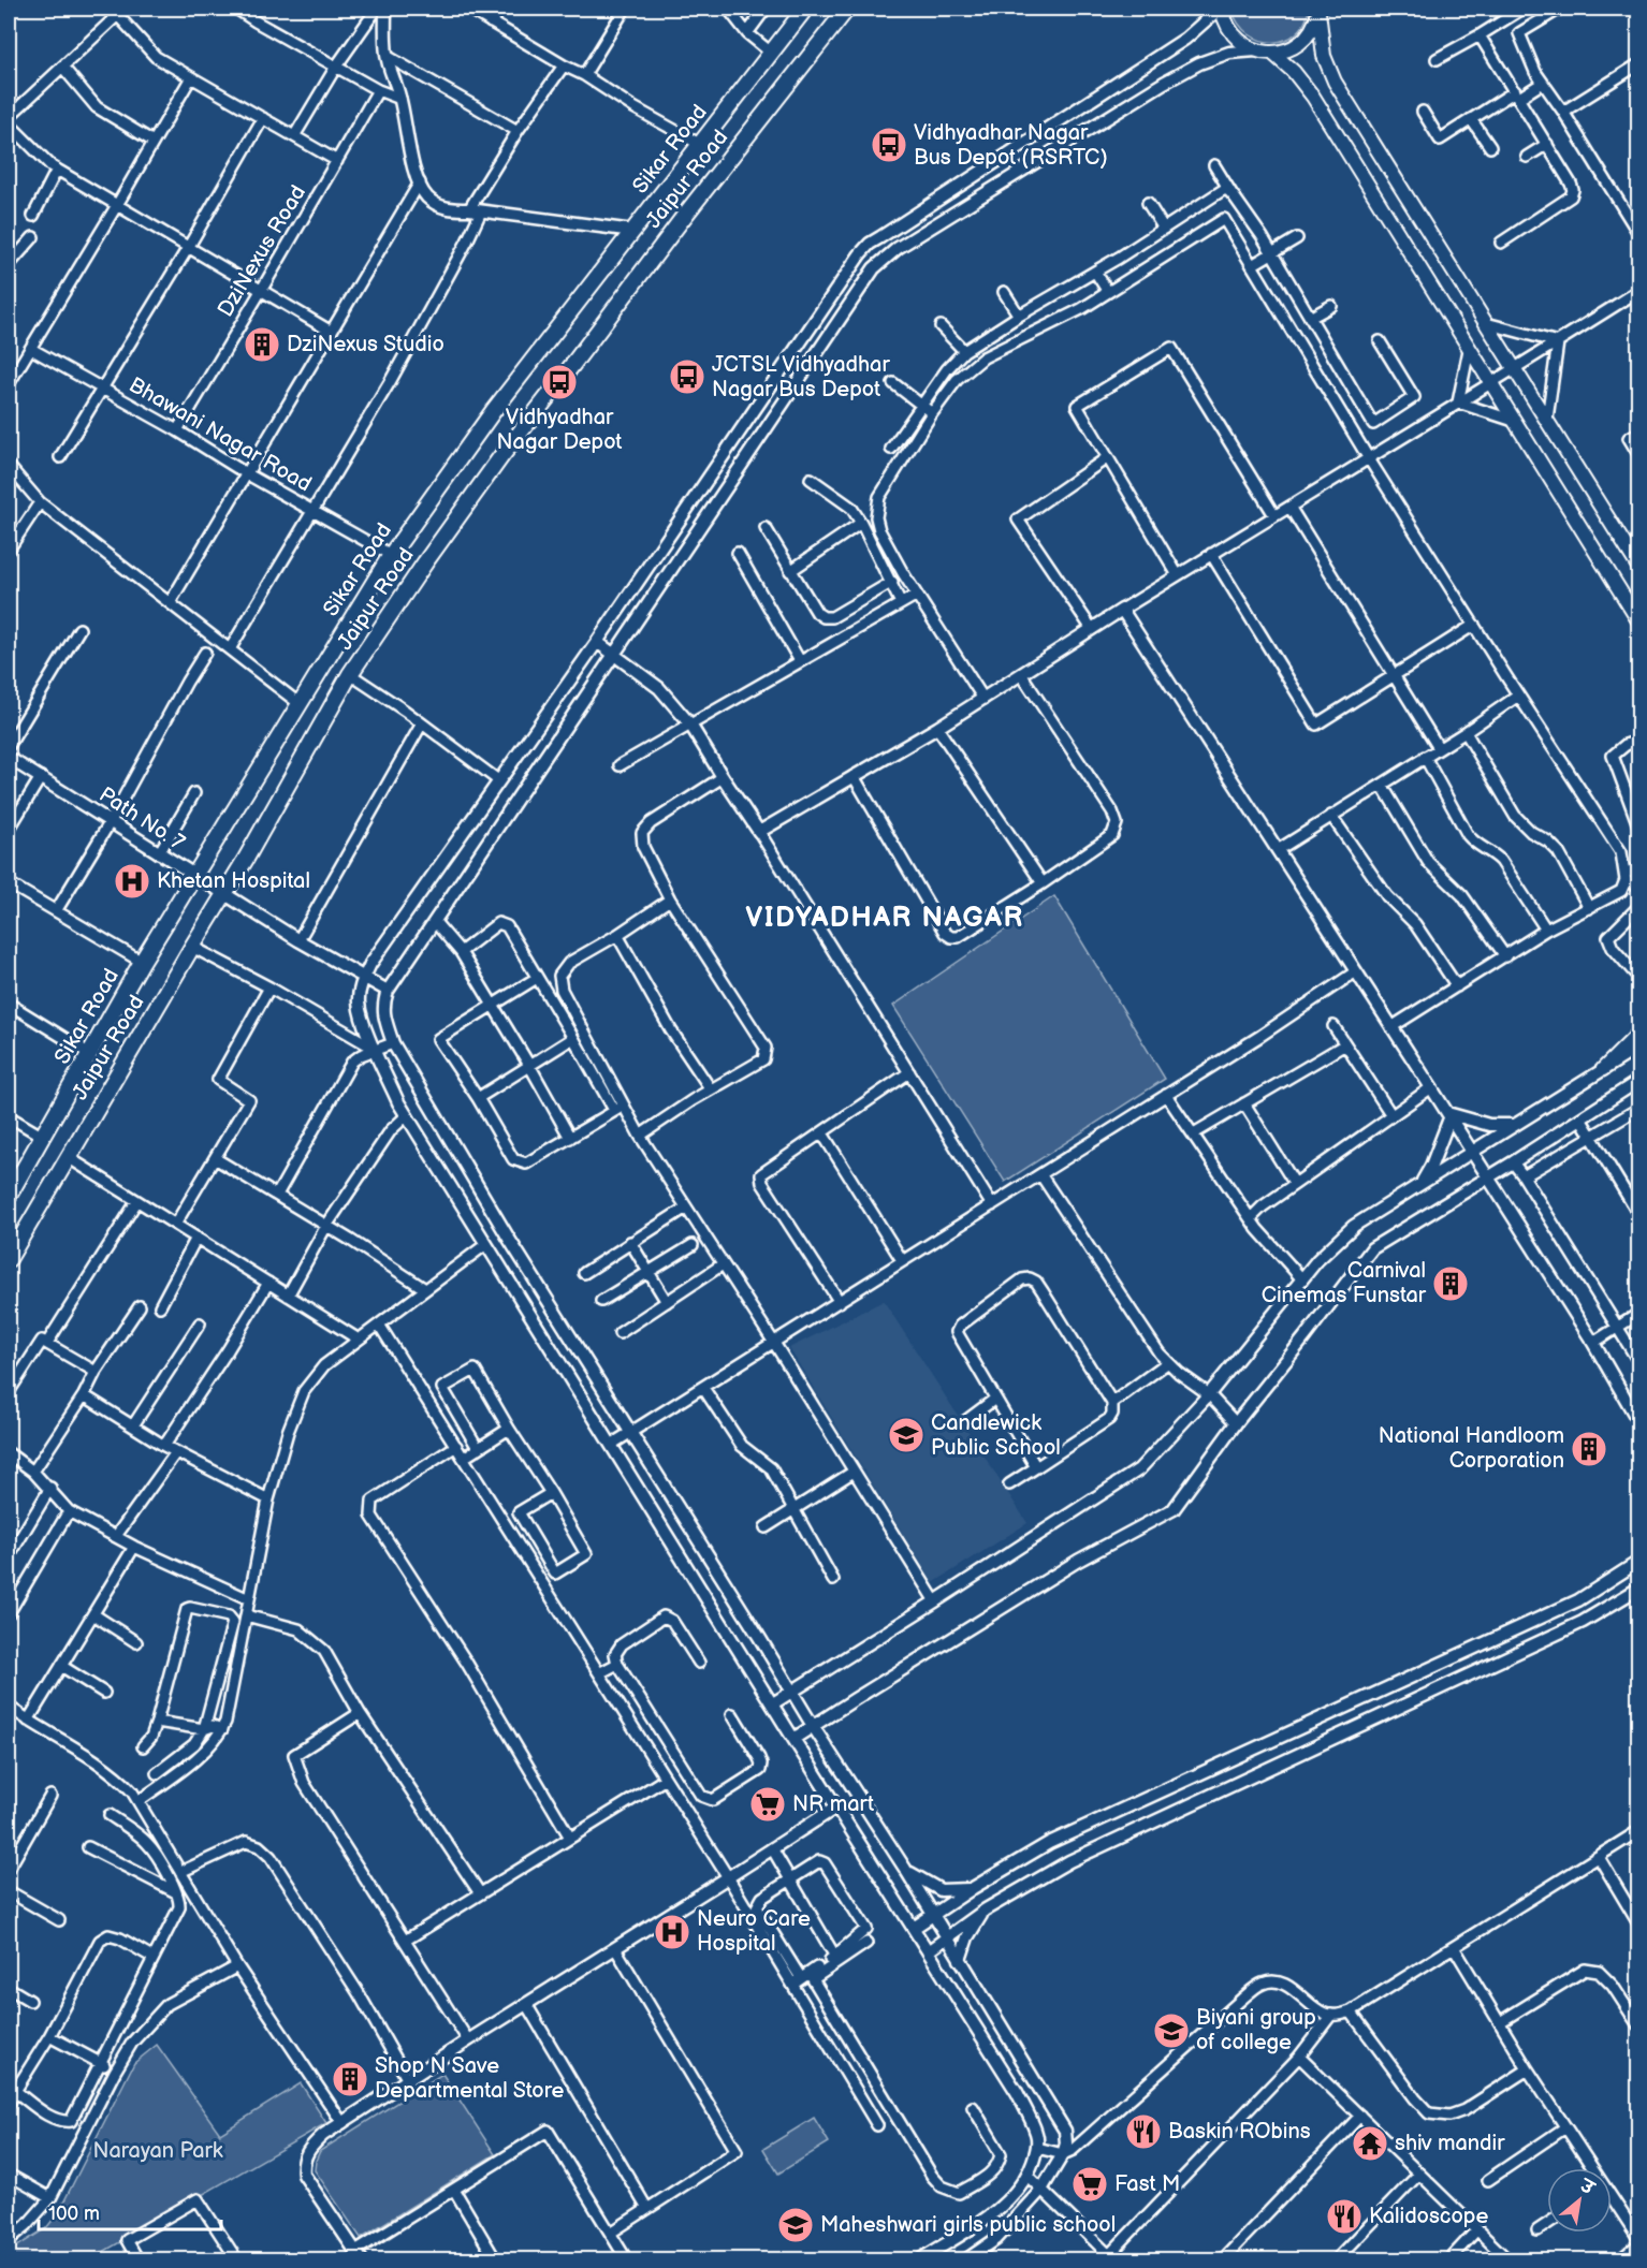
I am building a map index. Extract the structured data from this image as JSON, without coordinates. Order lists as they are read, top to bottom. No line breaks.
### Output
{"streets":{"main road":["Sikar Road","Jaipur Road"],"street":["DziNexus Road","Bhawani Nagar Road","Path No. 7"]},"crossings":[["Sikar Road","Bhawani Nagar Road"],["Sikar Road","Path No. 7"],["Jaipur Road","Path No. 7"],["DziNexus Road","Bhawani Nagar Road"]],"districts":["VIDYADHAR NAGAR"],"parks":["Narayan Park"],"places":{"bus stop":["Vidhyadhar Nagar Bus Depot (RSRTC)","JCTSL Vidhyadhar Nagar Bus Depot","Vidhyadhar Nagar Depot"],"building":["DziNexus Studio","Carnival Cinemas Funstar","National Handloom Corporation","Shop N Save Departmental Store"],"hospital":["Khetan Hospital","Neuro Care Hospital"],"school or university":["Candlewick Public School","Biyani group of college","Maheshwari girls public school"],"supermarket":["NR mart","Fast M"],"restaurant":["Baskin RObins","Kalidoscope"],"temple":["shiv mandir"]},"scale_bar":"100 m","north":"top right"}
